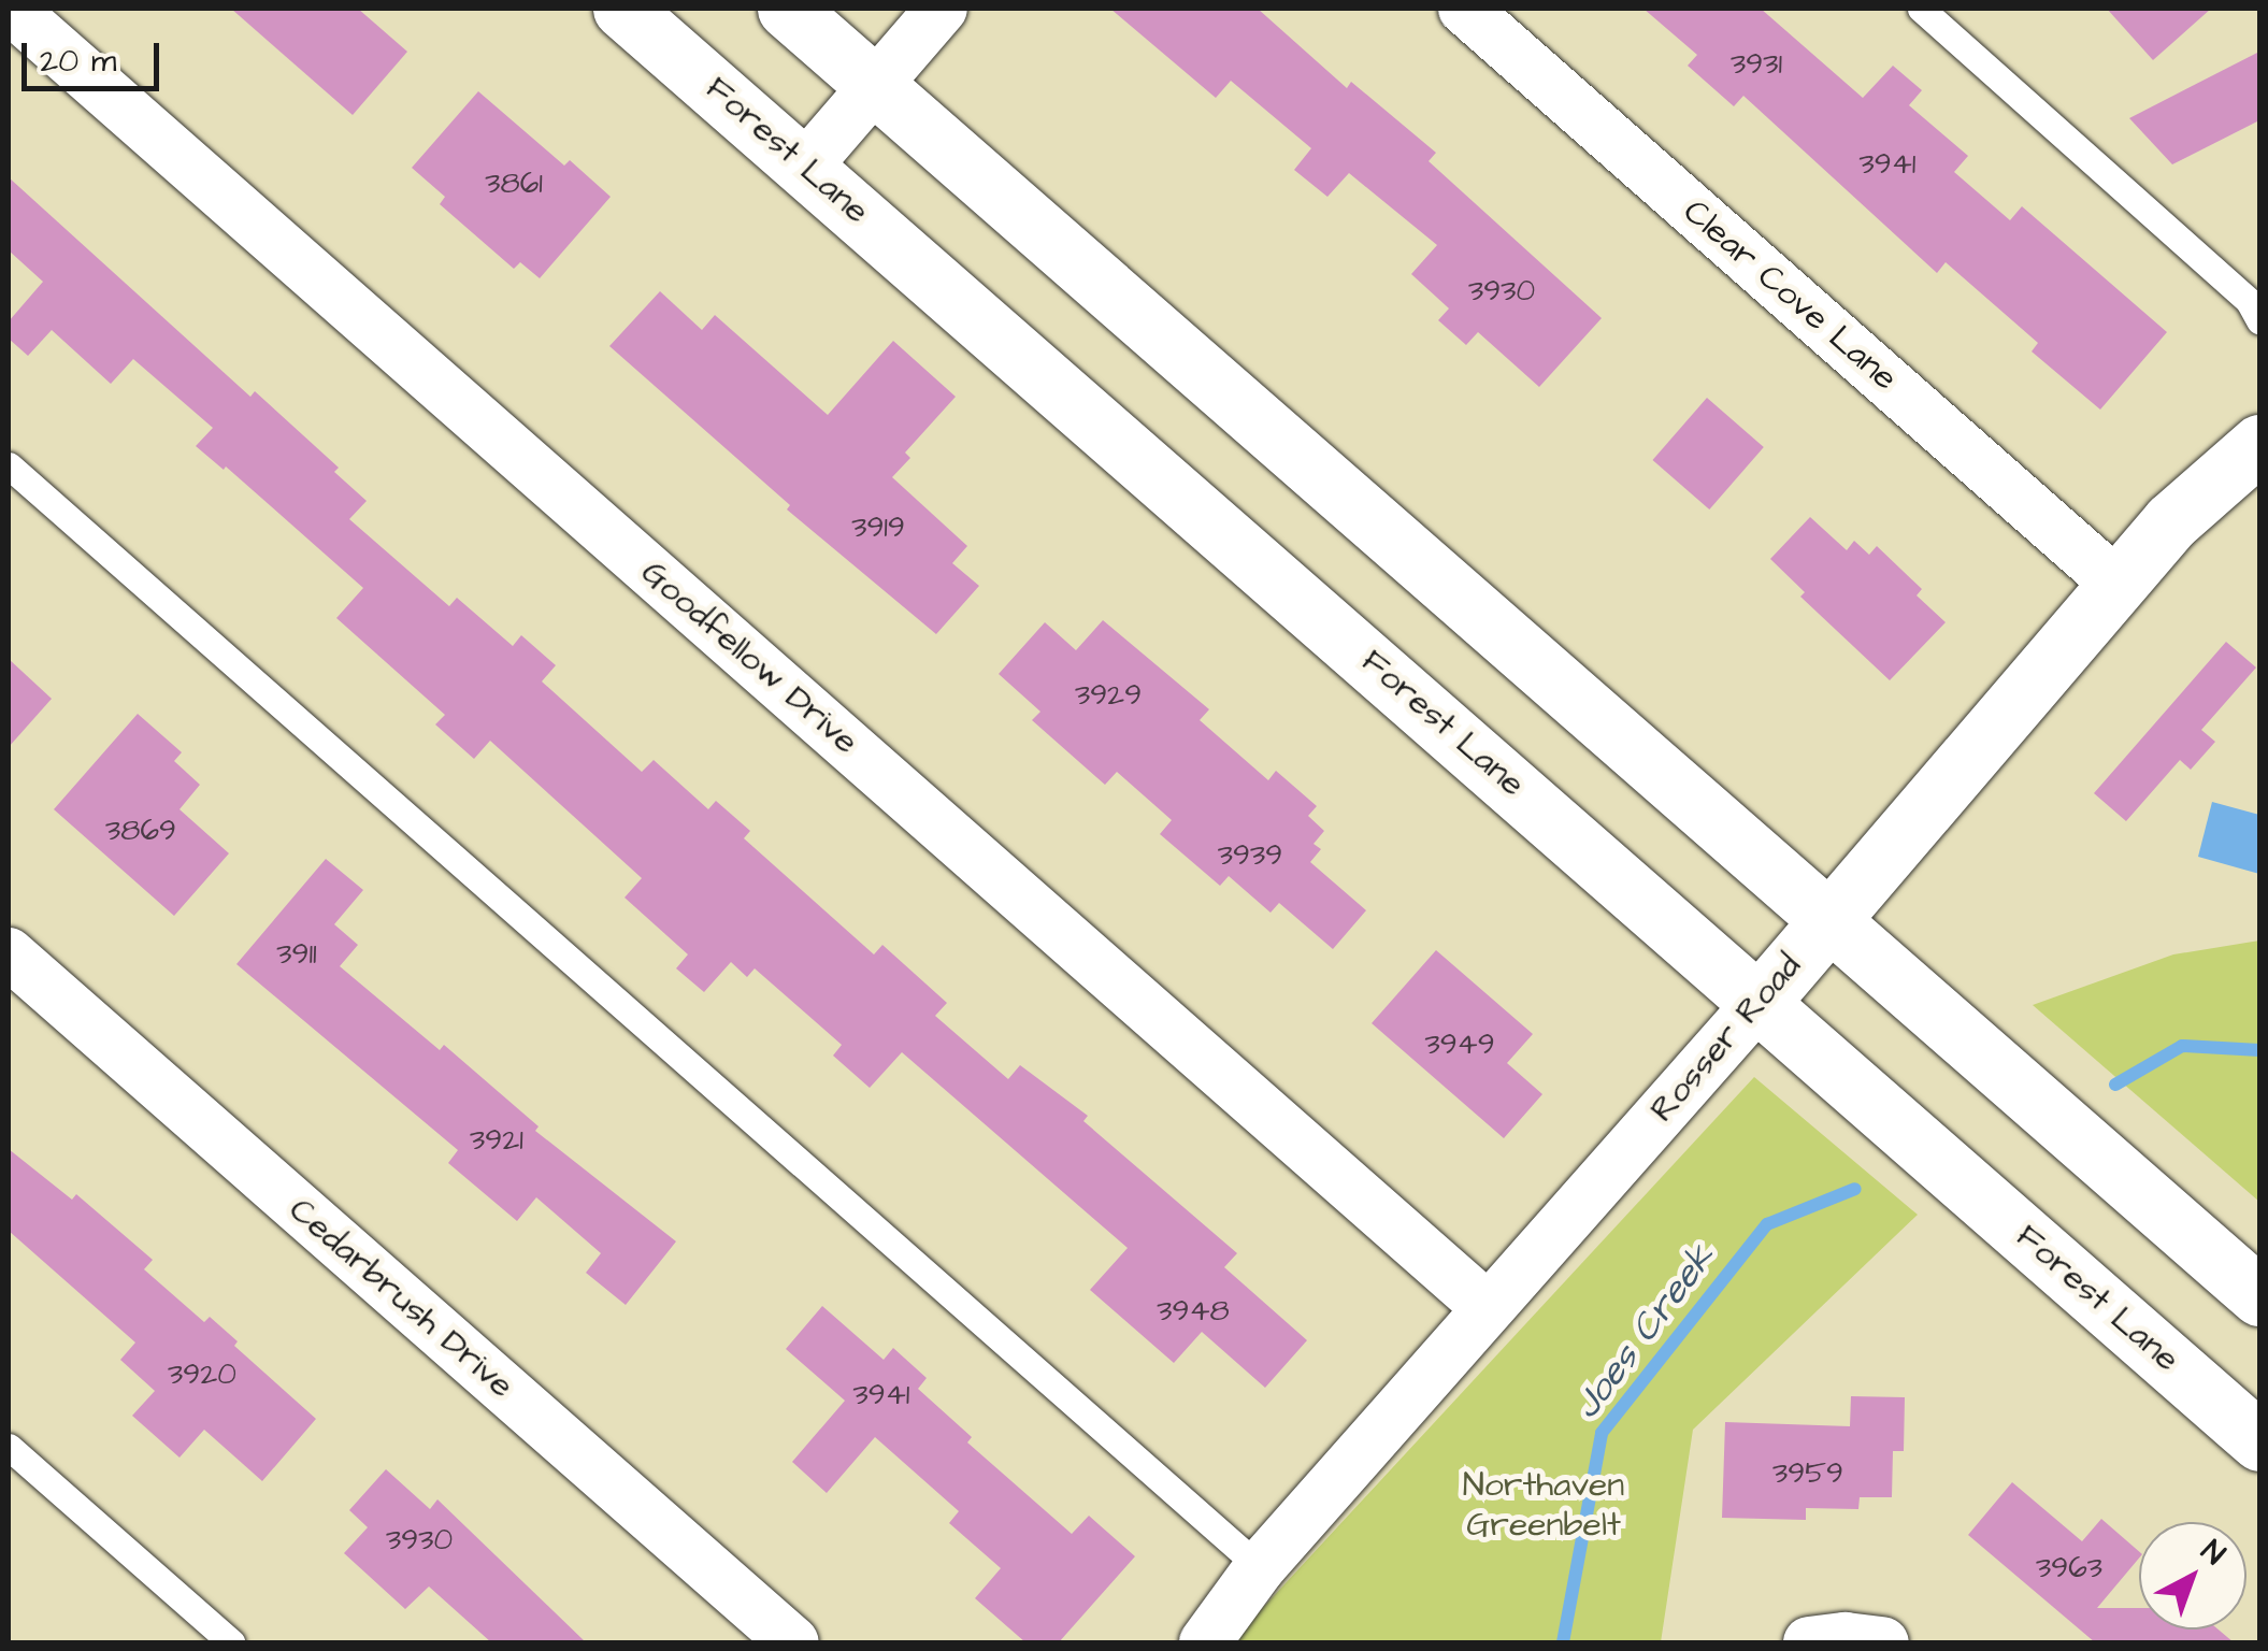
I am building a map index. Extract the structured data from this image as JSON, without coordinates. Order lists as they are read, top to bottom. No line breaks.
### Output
{"streets":{"main road":["Forest Lane","Rosser Road"],"street":["Clear Cove Lane","Goodfellow Drive","Cedarbrush Drive"]},"crossings":[["Forest Lane","Rosser Road"],["Clear Cove Lane","Rosser Road"],["Goodfellow Drive","Rosser Road"]],"water":["Joes Creek"],"parks":["Northaven Greenbelt"],"house_numbers":["3931","3941","3861","3930","3919","3929","3869","3939","3911","3949","3921","3948","3920","3941","3959","3930","3963"],"scale_bar":"20 m","north":"top right"}
